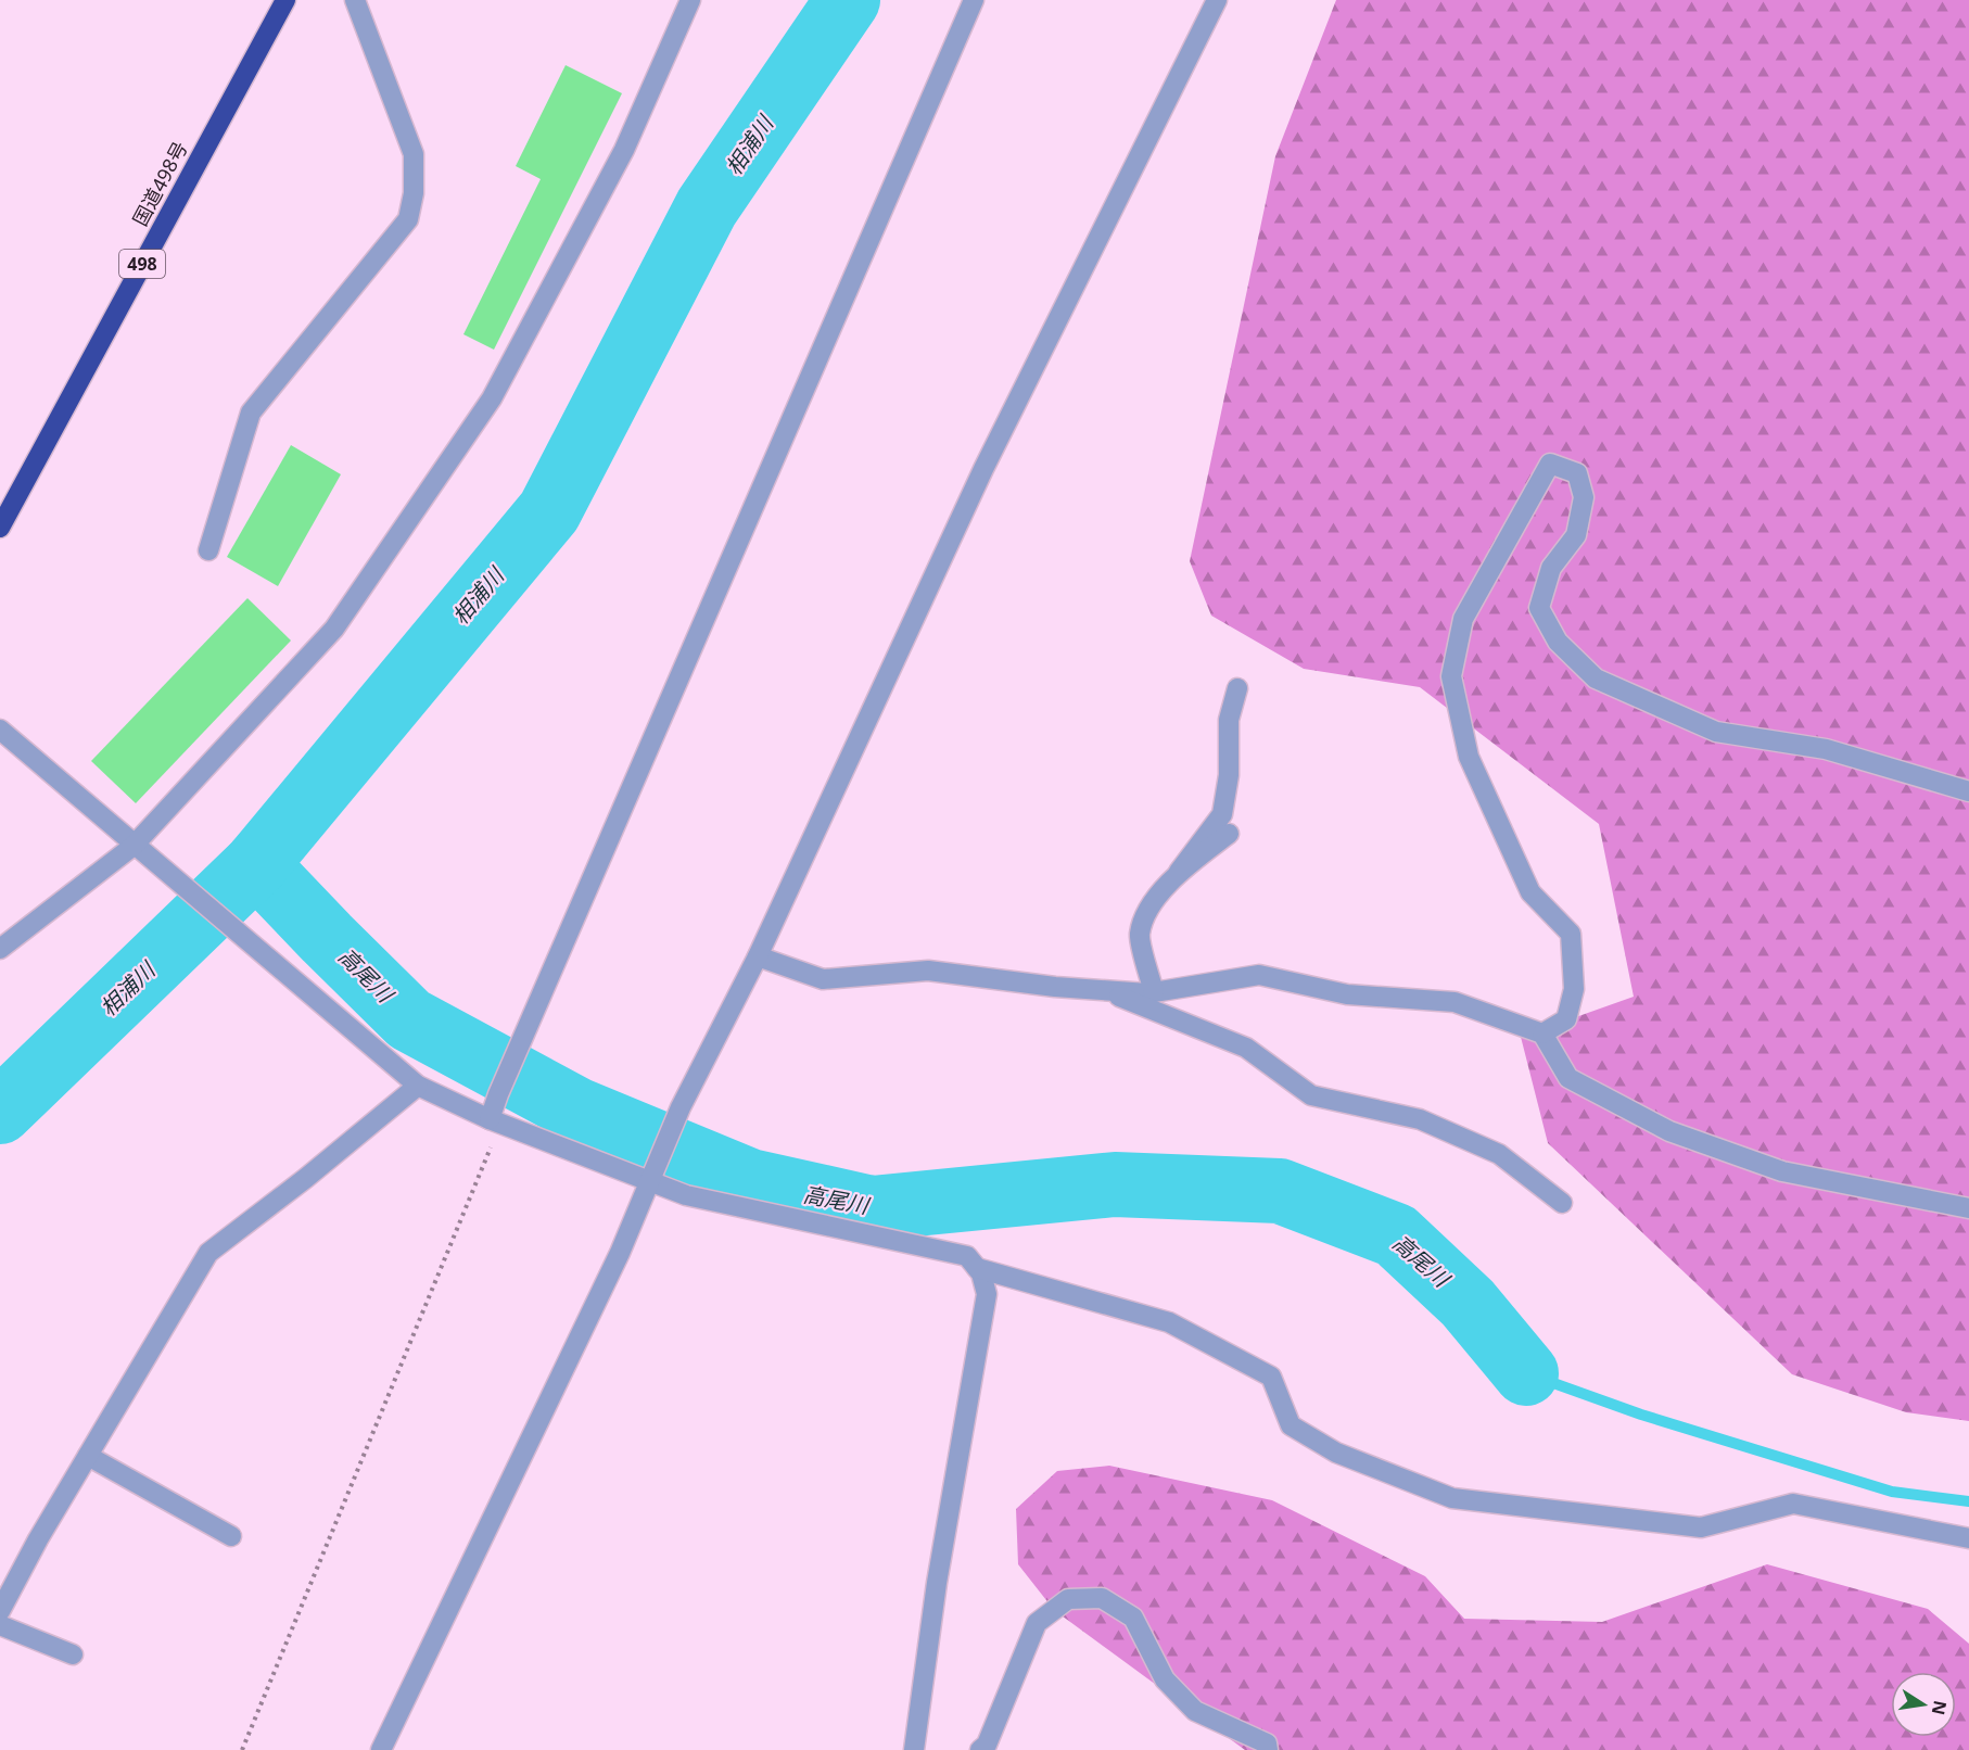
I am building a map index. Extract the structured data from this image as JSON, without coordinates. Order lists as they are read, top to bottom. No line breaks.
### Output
{"streets":{"highway":["国道498号","498"]},"water":["相浦川","高尾川"],"north":"right"}
